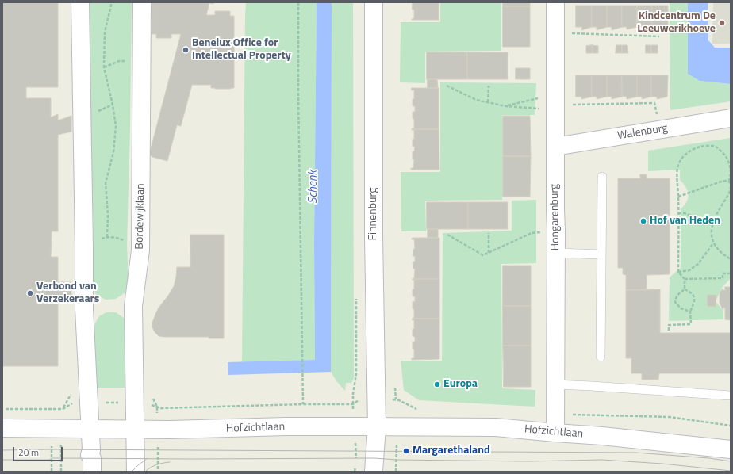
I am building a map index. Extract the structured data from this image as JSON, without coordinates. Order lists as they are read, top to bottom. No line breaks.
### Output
{"streets":{"street":["Walenburg","Finnenburg","Bordewijklaan","Hongarenburg","Hofzichtlaan"]},"crossings":[["Walenburg","Hongarenburg"],["Finnenburg","Hofzichtlaan"],["Bordewijklaan","Hofzichtlaan"],["Hongarenburg","Hofzichtlaan"]],"water":["Schenk"],"places":["Kindcentrum De Leeuwerikhoeve","Benelux Office for Intellectual Property","Hof van Heden","Verbond van Verzekeraars","Europa","Margarethaland"],"scale_bar":"20 m"}
